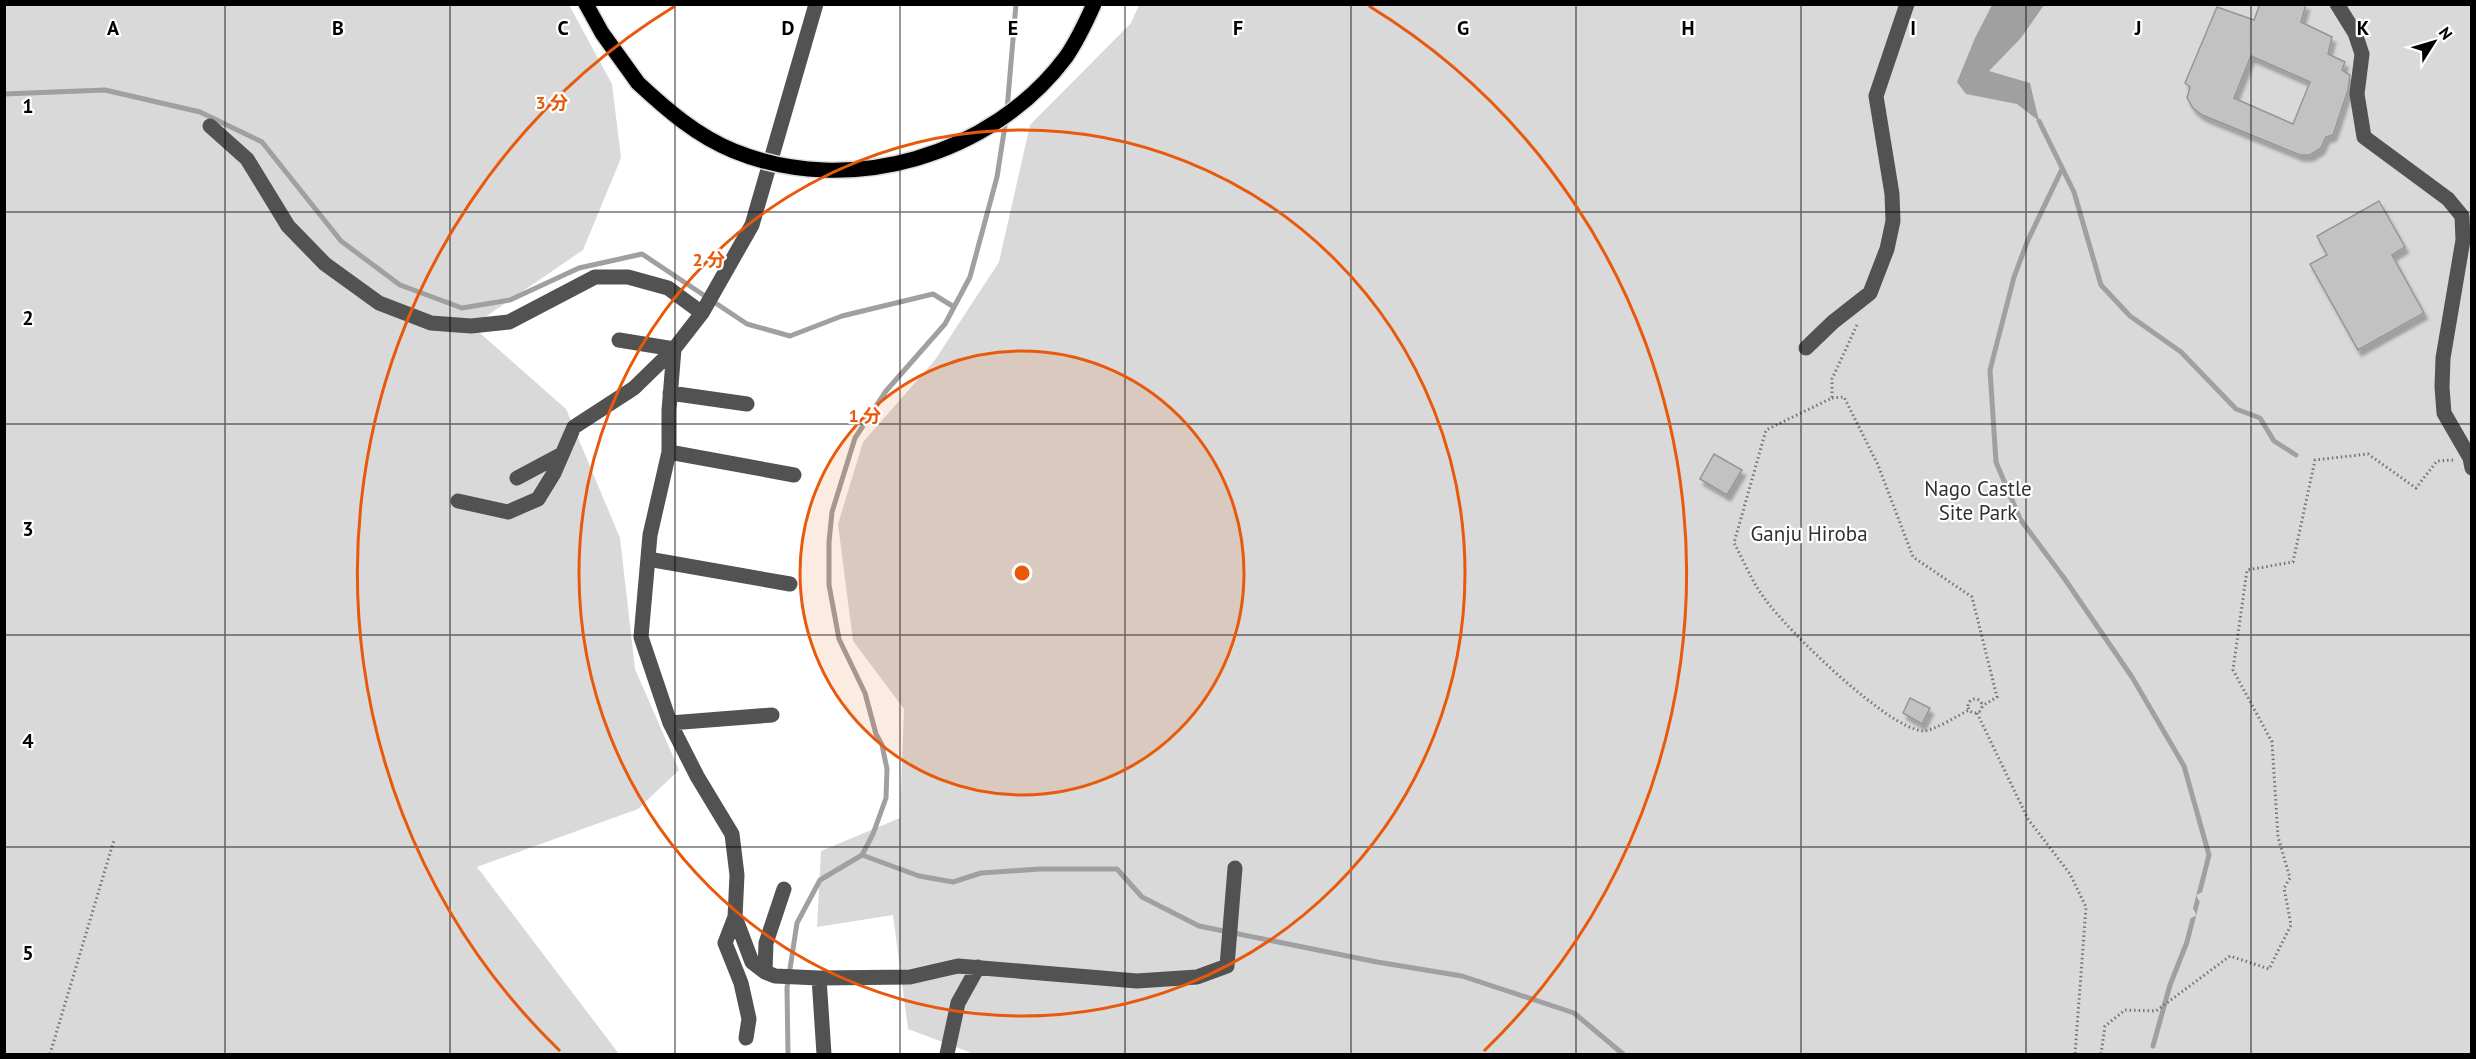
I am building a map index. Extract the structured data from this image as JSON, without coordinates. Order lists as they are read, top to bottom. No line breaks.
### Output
{"parks":["Nago Castle Site Park","Ganju Hiroba"],"north":"top right","grid":{"columns":["A","B","C","D","E","F","G","H","I","J","K"],"rows":["1","2","3","4","5"]},"rings":["3 分","2 分","1 分"]}
